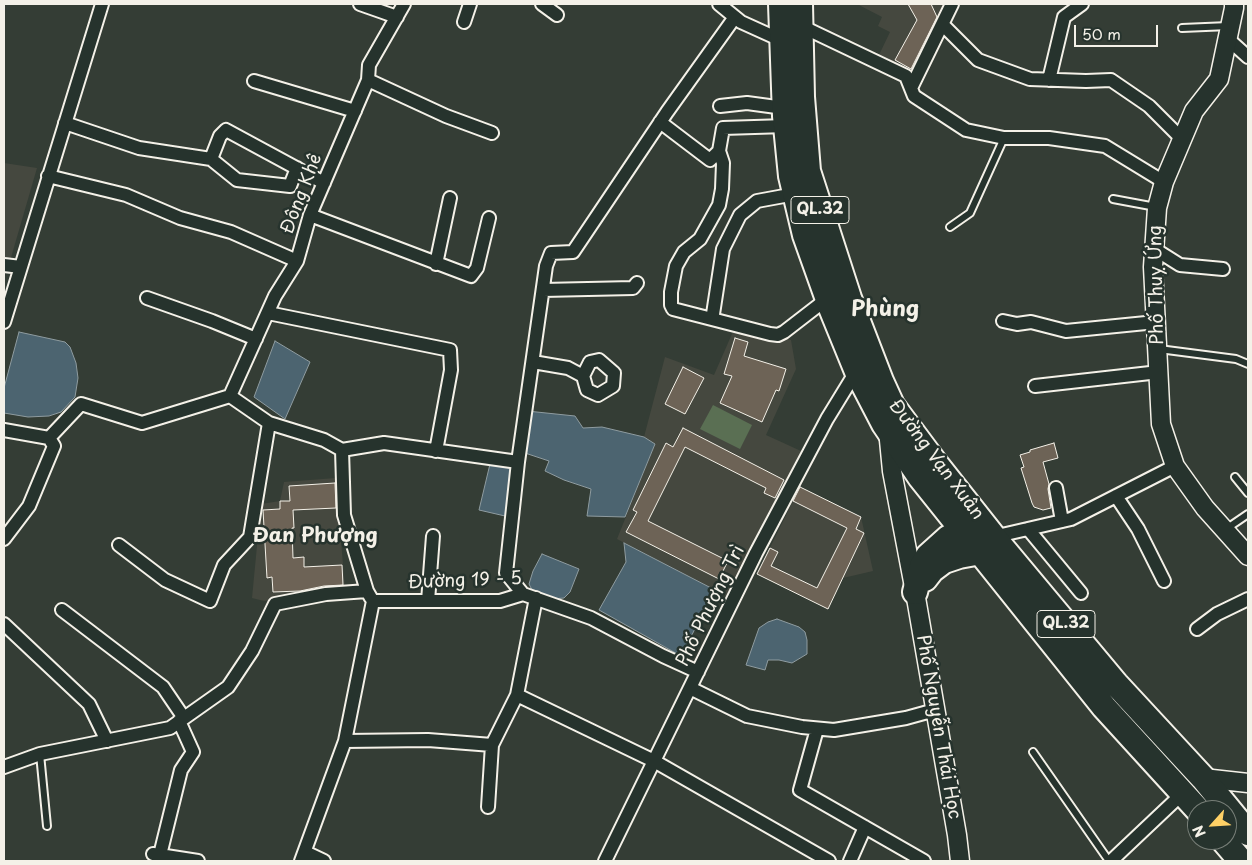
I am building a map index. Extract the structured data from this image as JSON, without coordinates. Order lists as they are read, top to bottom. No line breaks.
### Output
{"streets":{"highway":["QL.32","Đường Vạn Xuân"],"street":["Đông Khê","Phố Thuỵ Ứng","Đường 19 - 5","Phố Phượng Trì","Phố Nguyễn Thái Học"]},"crossings":[["Đường Vạn Xuân","Phố Phượng Trì"],["Đường Vạn Xuân","Phố Nguyễn Thái Học"],["Đường 19 - 5","Phố Phượng Trì"]],"districts":["Phùng","Đan Phượng"],"scale_bar":"50 m","north":"bottom left"}
